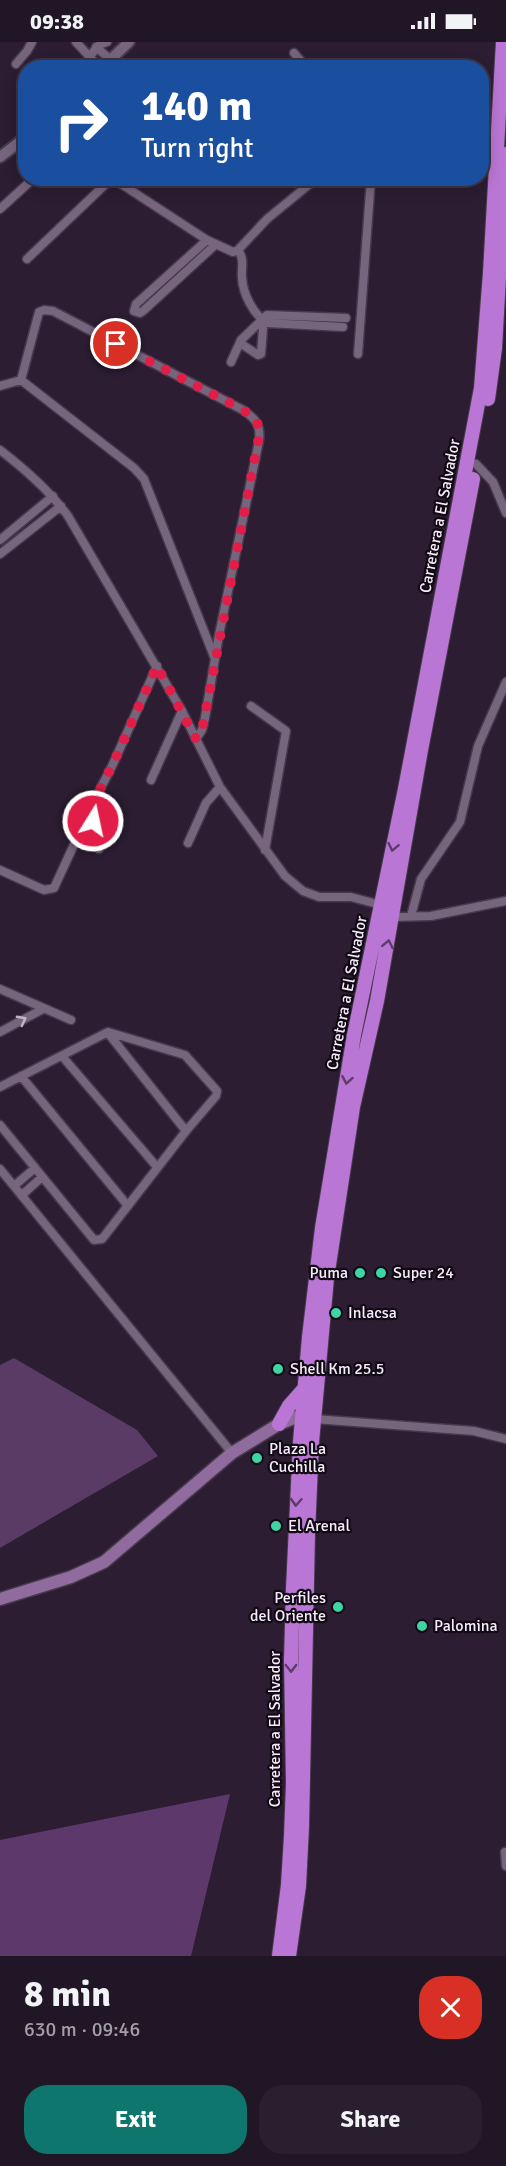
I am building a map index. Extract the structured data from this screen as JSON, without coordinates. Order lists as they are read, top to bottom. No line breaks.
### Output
{"streets":{"highway":["Carretera a El Salvador"]},"places":["Puma","Super 24","Inlacsa","Shell Km 25.5","Plaza La Cuchilla","El Arenal","Perfiles del Oriente","Palomina"],"page":{"status":"09:38","turn":["140 m","Turn right"],"heading":["8 min","630 m · 09:46"],"buttons":["Exit","Share"]}}
